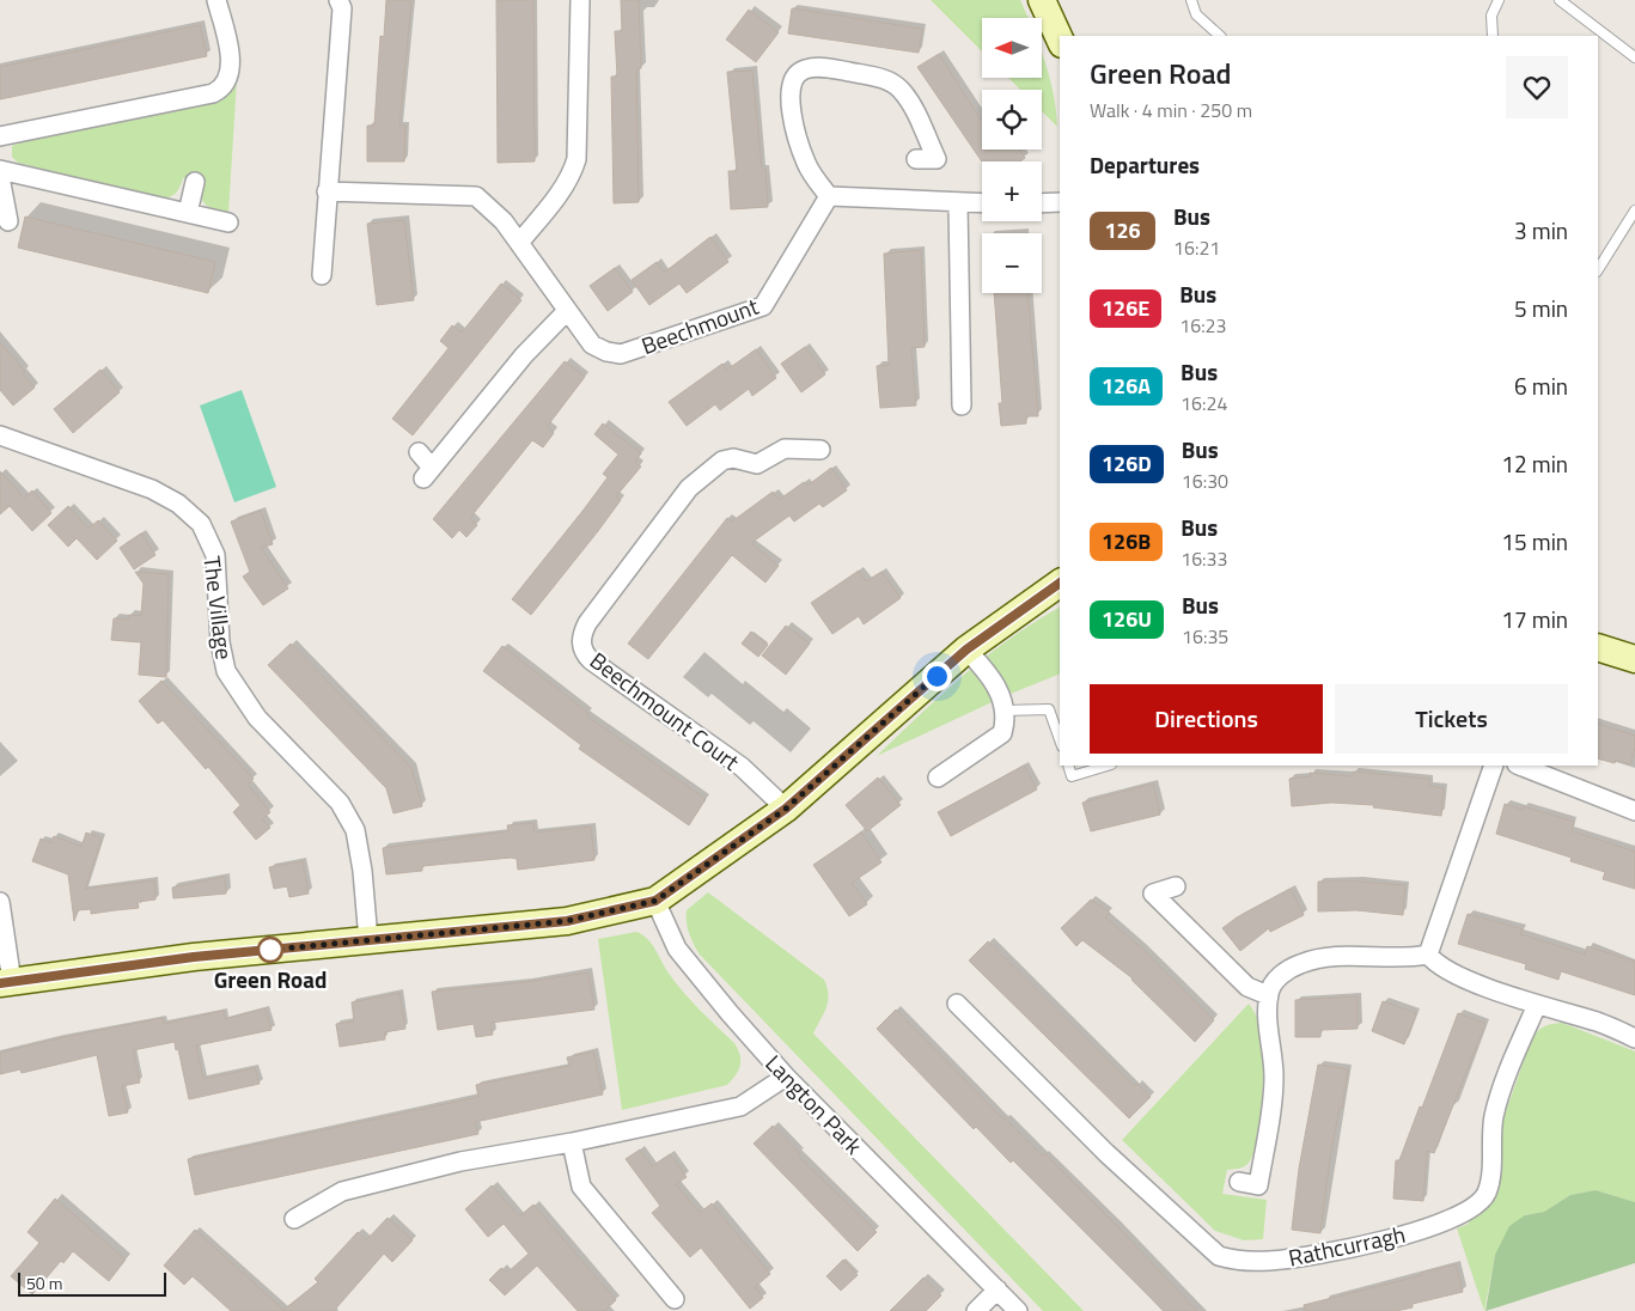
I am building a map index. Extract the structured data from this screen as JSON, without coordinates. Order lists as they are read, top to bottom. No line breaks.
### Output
{"streets":{"street":["Beechmount","The Village","Beechmount Court","Langton Park","Rathcurragh"]},"places":["Green Road"],"lines":["bus line 126"],"scale_bar":"50 m","north":"left","page":{"map_buttons":["+","−"],"heading":[["Green Road","Walk · 4 min · 250 m"],"Departures"],"list":[{"mark":"126","name":"Bus","note":"16:21","value":"3 min"},{"mark":"126E","name":"Bus","note":"16:23","value":"5 min"},{"mark":"126A","name":"Bus","note":"16:24","value":"6 min"},{"mark":"126D","name":"Bus","note":"16:30","value":"12 min"},{"mark":"126B","name":"Bus","note":"16:33","value":"15 min"},{"mark":"126U","name":"Bus","note":"16:35","value":"17 min"}],"buttons":["Directions","Tickets"],"scale":"50 m"}}
